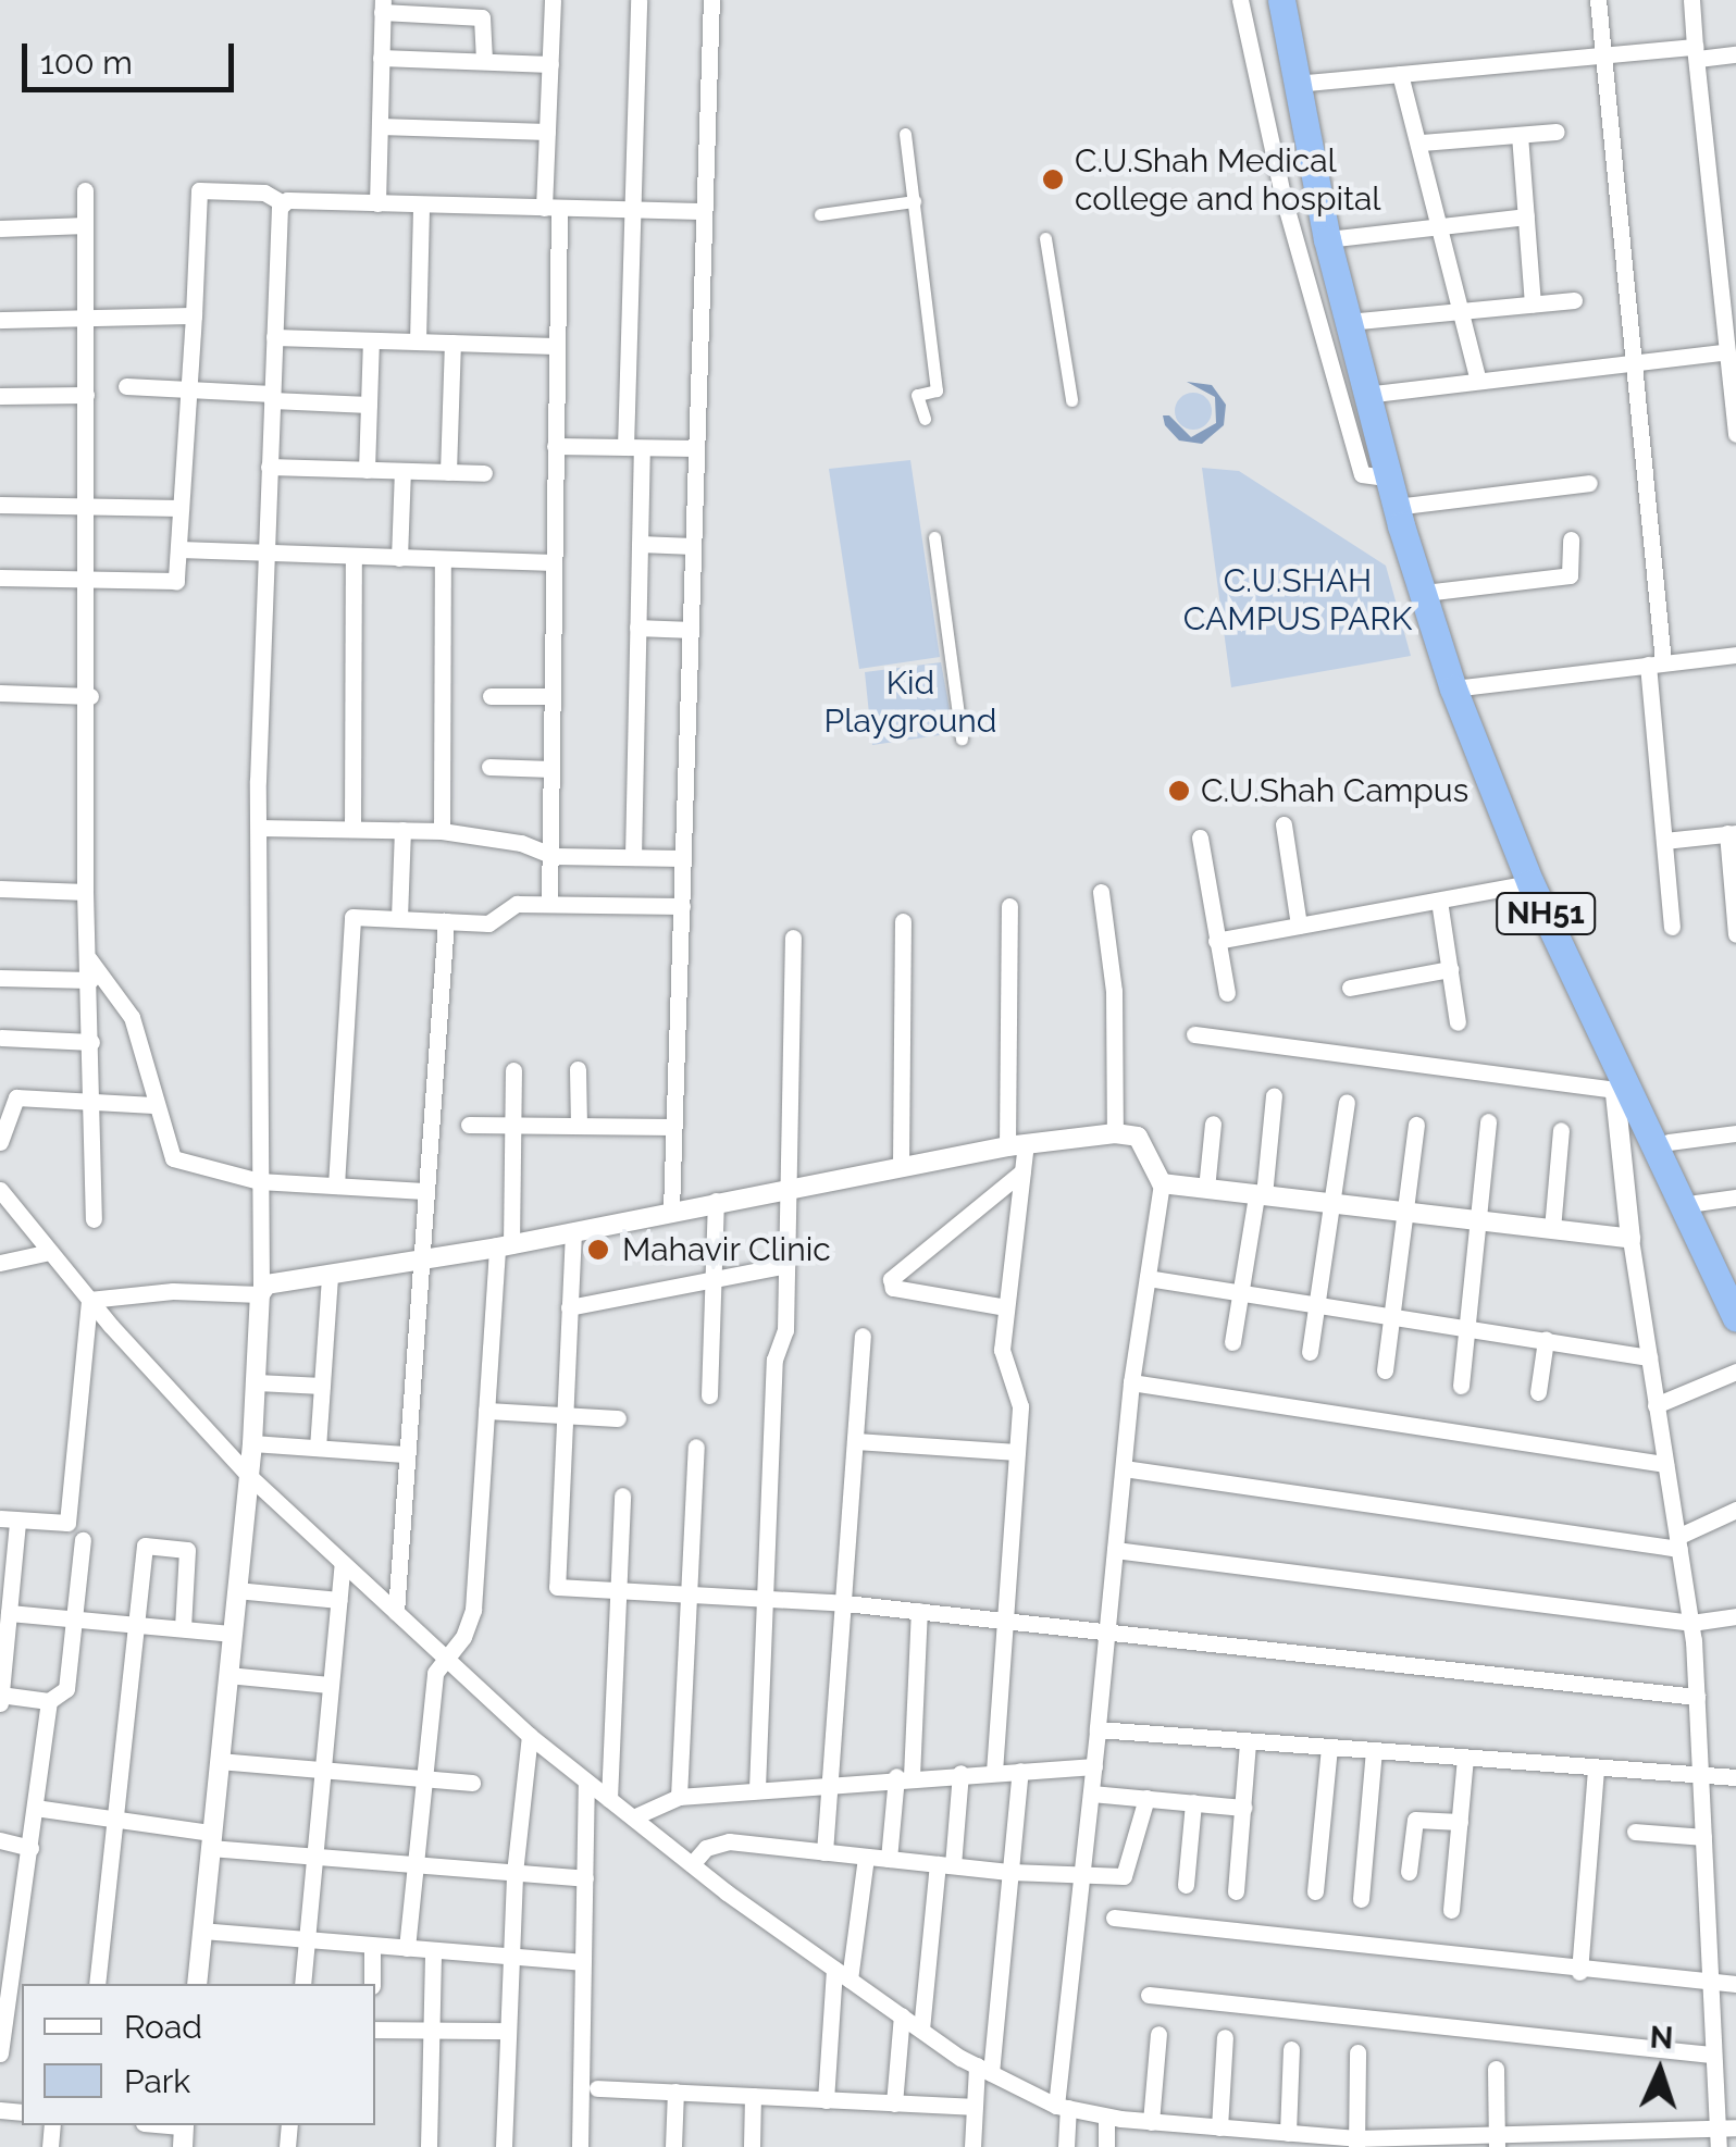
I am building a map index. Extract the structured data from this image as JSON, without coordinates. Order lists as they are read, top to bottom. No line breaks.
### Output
{"streets":{"highway":["NH51"]},"parks":["C.U.SHAH CAMPUS PARK","Kid Playground"],"places":["C.U.Shah Medical college and hospital","C.U.Shah Campus","Mahavir Clinic"],"legend":["Road","Park"],"scale_bar":"100 m","north":"top"}
